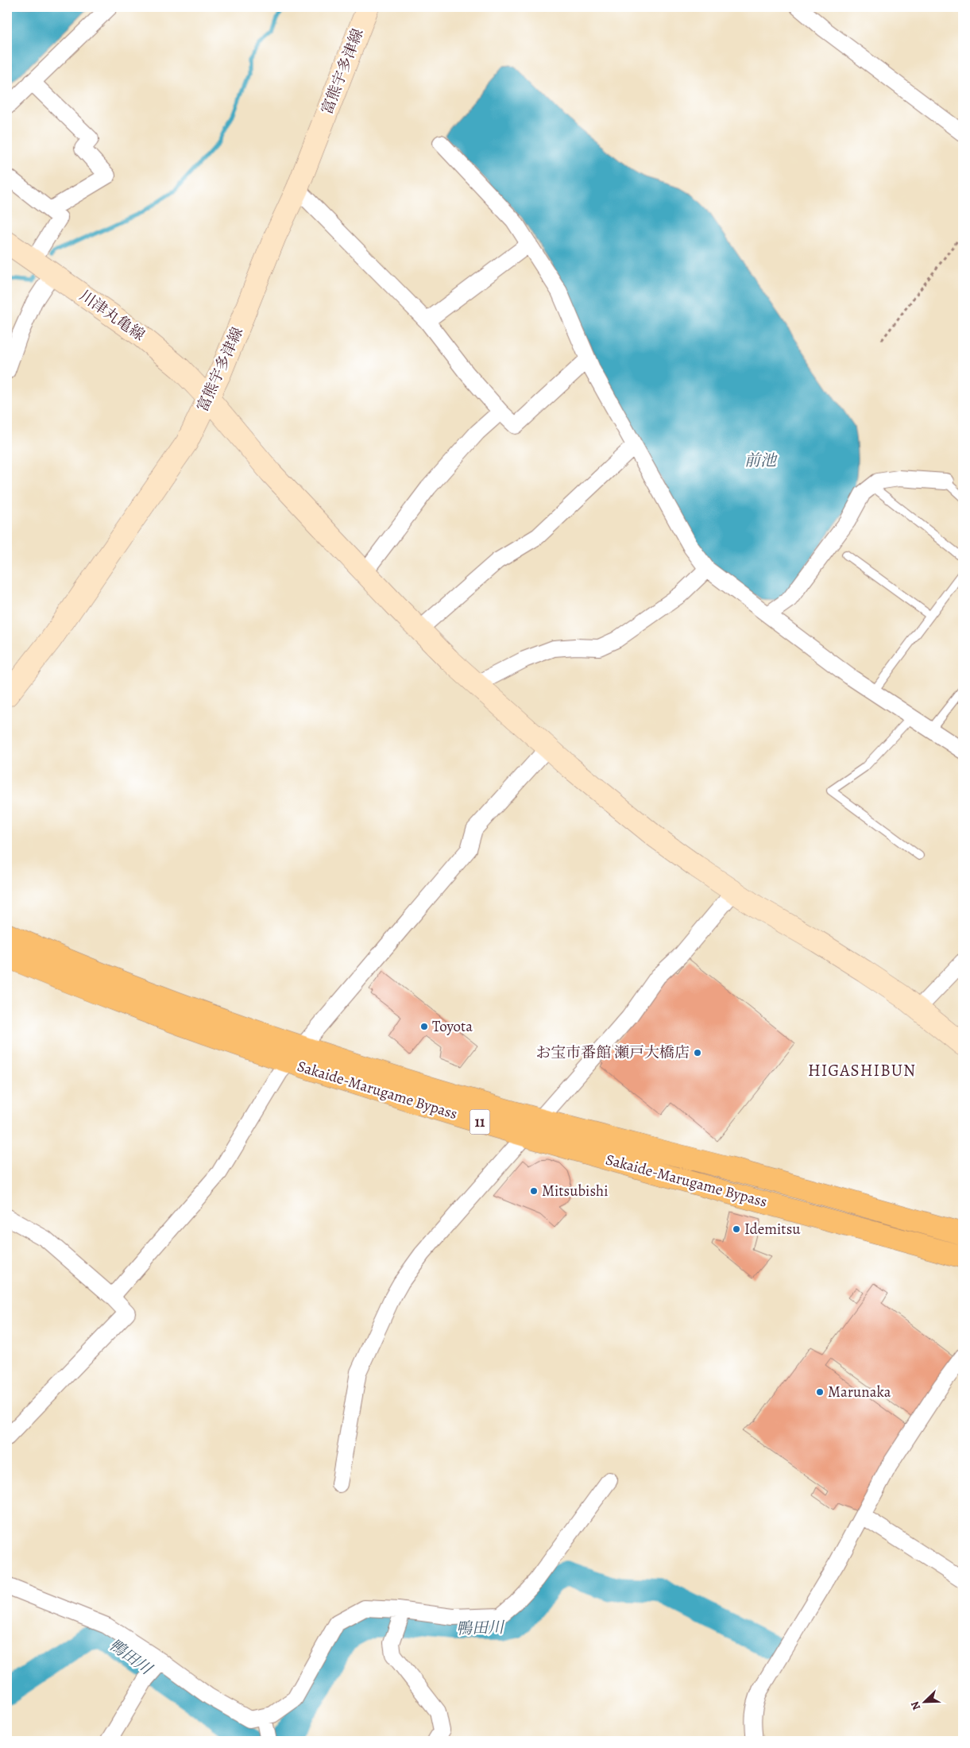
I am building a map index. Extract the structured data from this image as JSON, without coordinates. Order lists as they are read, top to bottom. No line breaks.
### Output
{"streets":{"highway":["Sakaide-Marugame Bypass","11"],"main road":["富熊宇多津線","川津丸亀線"]},"crossings":[["富熊宇多津線","川津丸亀線"]],"districts":["HIGASHIBUN"],"water":["前池","鴨田川"],"places":["Toyota","お宝市番館 瀬戸大橋店","Mitsubishi","Idemitsu","Marunaka"],"north":"bottom left"}
